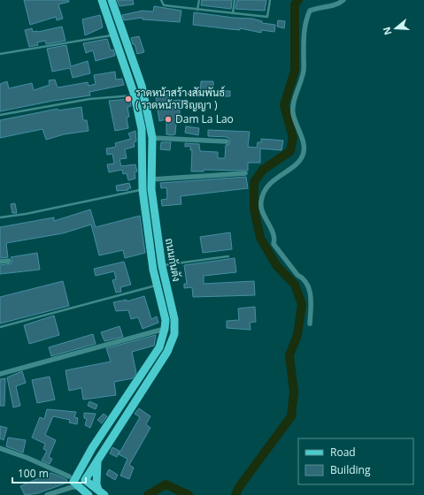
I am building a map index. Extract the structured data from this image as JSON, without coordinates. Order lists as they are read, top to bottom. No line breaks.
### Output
{"streets":{"main road":["ถนนกันตัง"]},"places":["ราดหน้าสร้างสัมพันธ์ ( ราดหน้าปริญญา )","Dam La Lao"],"legend":["Road","Building"],"scale_bar":"100 m","north":"left"}
